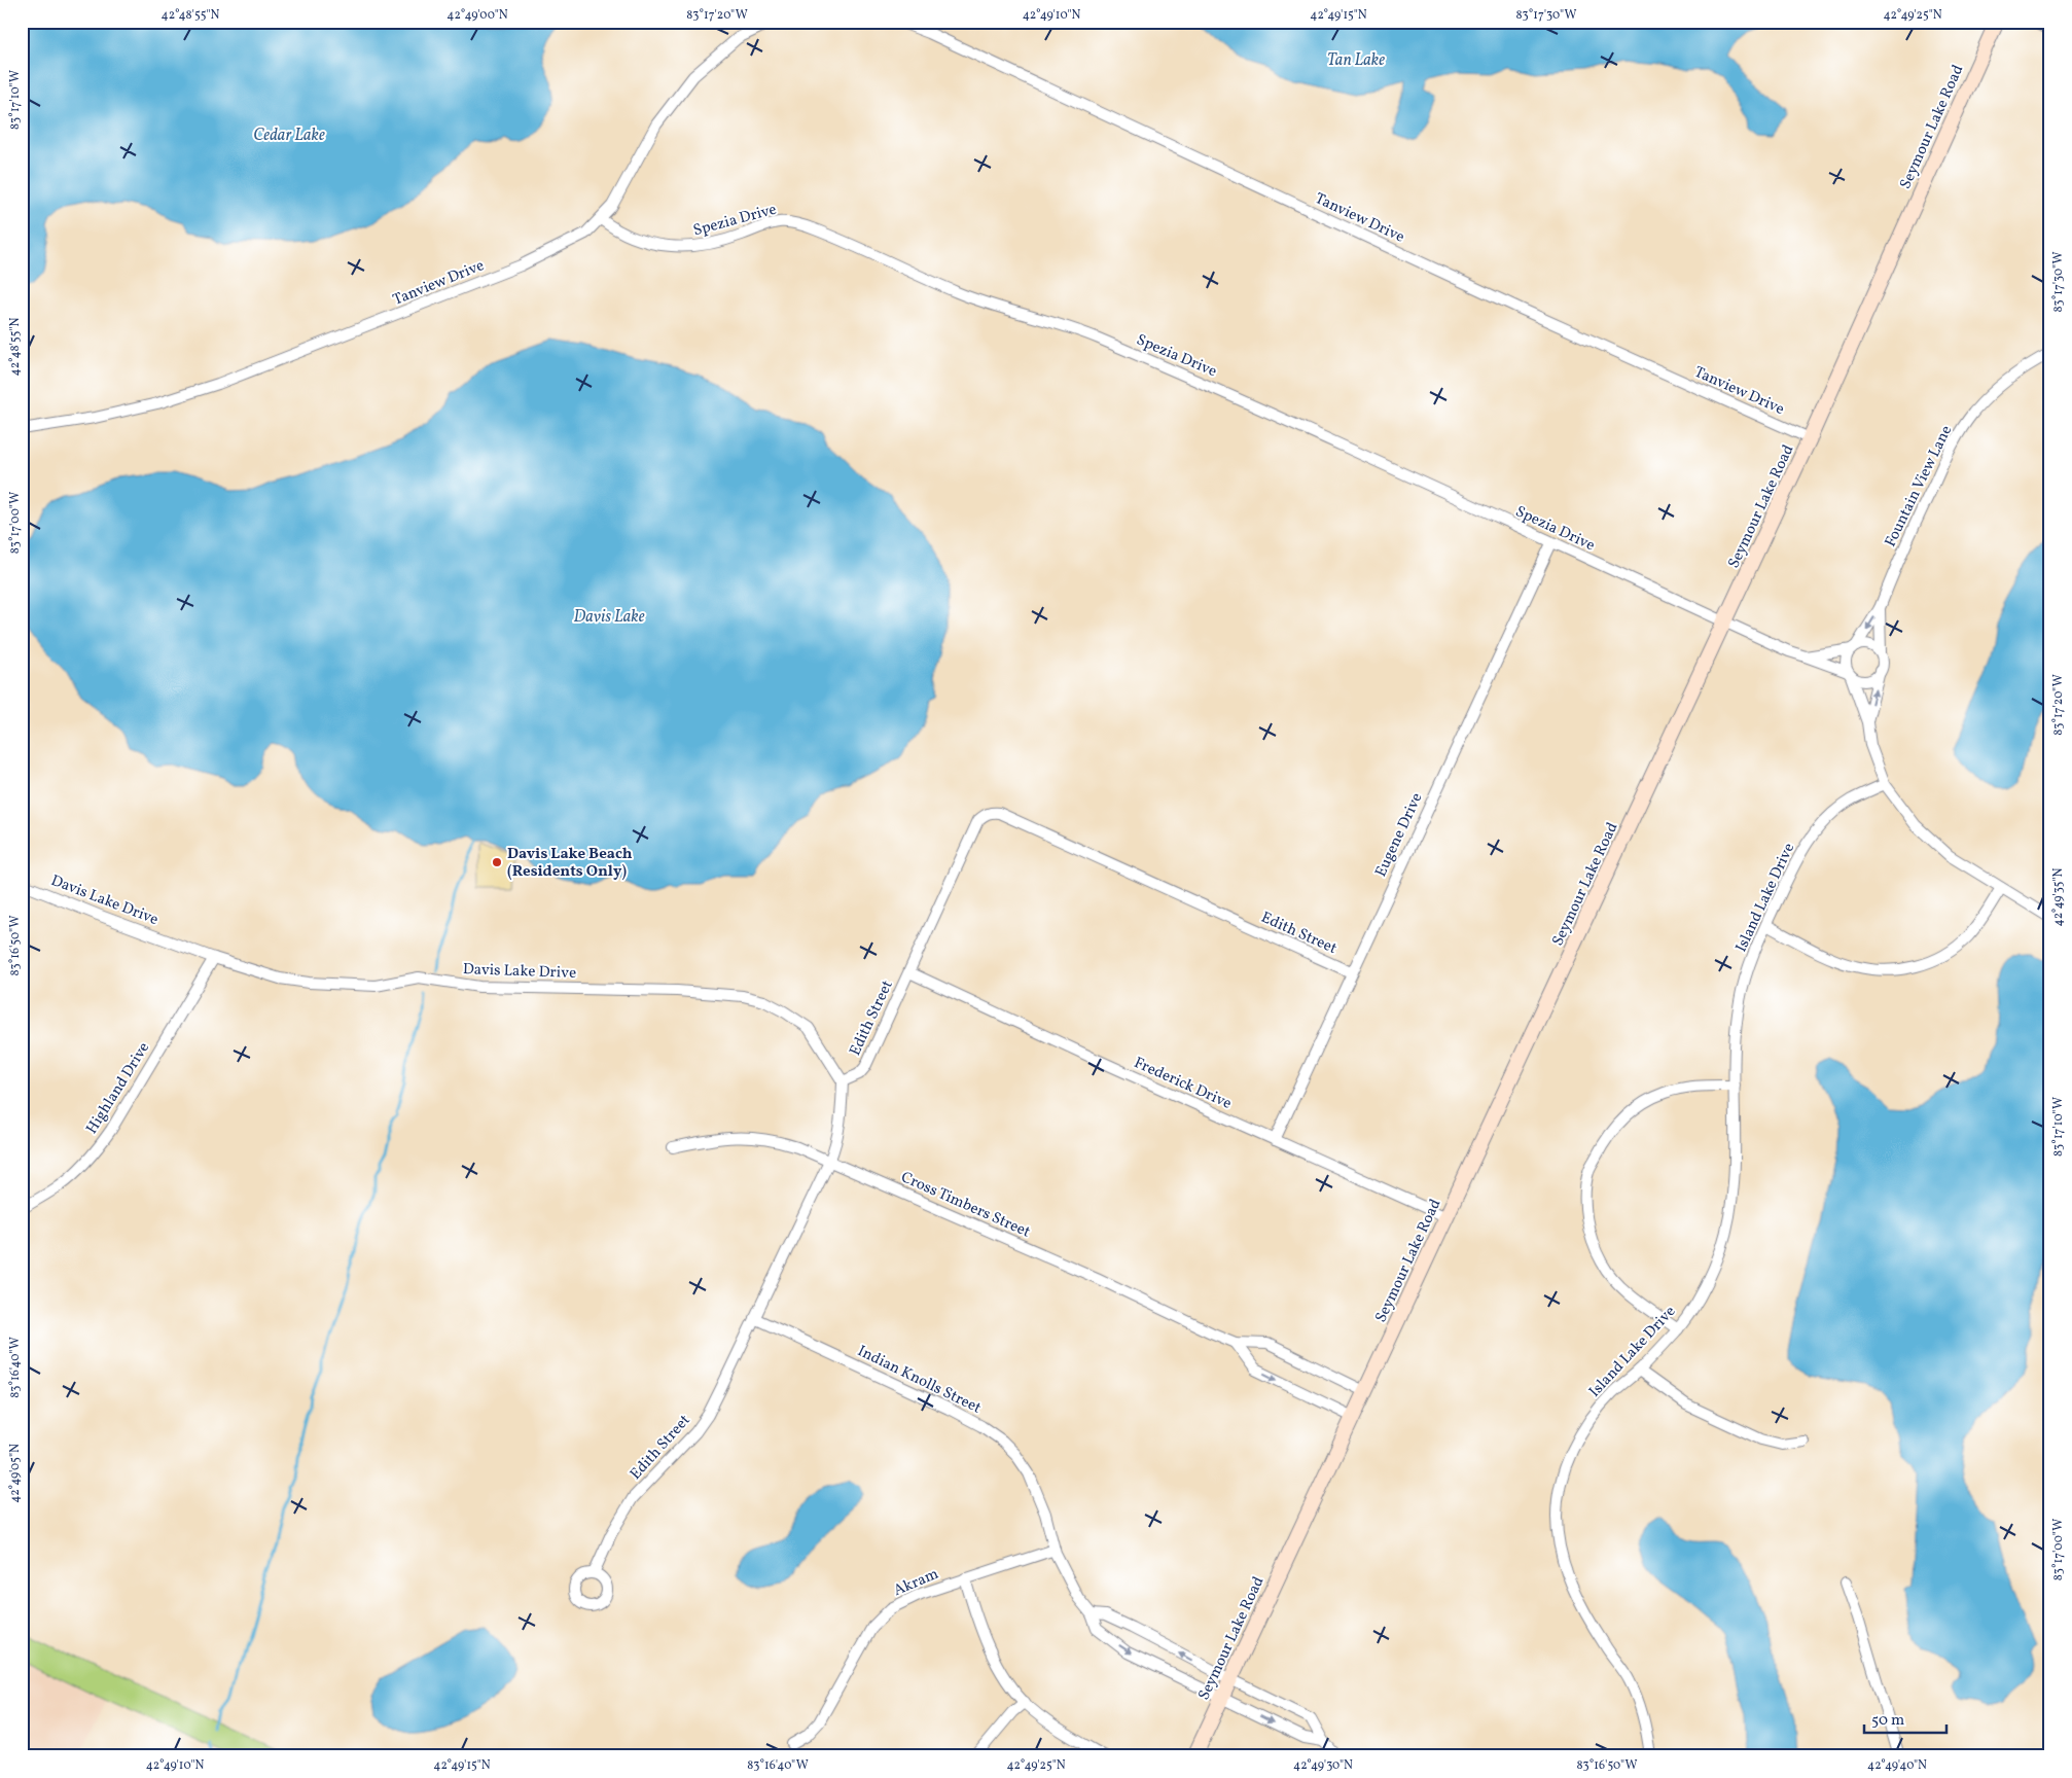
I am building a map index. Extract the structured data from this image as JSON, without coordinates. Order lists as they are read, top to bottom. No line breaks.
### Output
{"streets":{"street":["Seymour Lake Road","Tanview Drive","Spezia Drive","Fountain View Lane","Eugene Drive","Island Lake Drive","Davis Lake Drive","Edith Street","Frederick Drive","Highland Drive","Cross Timbers Street","Indian Knolls Street","Akram"]},"crossings":[["Seymour Lake Road","Tanview Drive"],["Seymour Lake Road","Spezia Drive"],["Seymour Lake Road","Frederick Drive"],["Seymour Lake Road","Cross Timbers Street"],["Seymour Lake Road","Indian Knolls Street"],["Tanview Drive","Spezia Drive"],["Spezia Drive","Eugene Drive"],["Eugene Drive","Edith Street"],["Eugene Drive","Frederick Drive"],["Davis Lake Drive","Edith Street"],["Davis Lake Drive","Highland Drive"],["Edith Street","Frederick Drive"],["Edith Street","Cross Timbers Street"],["Edith Street","Indian Knolls Street"],["Indian Knolls Street","Akram"]],"water":["Tan Lake","Cedar Lake","Davis Lake"],"places":["Davis Lake Beach (Residents Only)"],"scale_bar":"50 m","coordinates":["42°48'55\"N","42°49'00\"N","83°17'20\"W","42°49'10\"N","42°49'15\"N","83°17'30\"W","42°49'25\"N","83°17'10\"W","83°17'00\"W","42°49'35\"N","83°16'50\"W","83°16'40\"W","42°49'05\"N","42°49'30\"N","42°49'40\"N"]}
